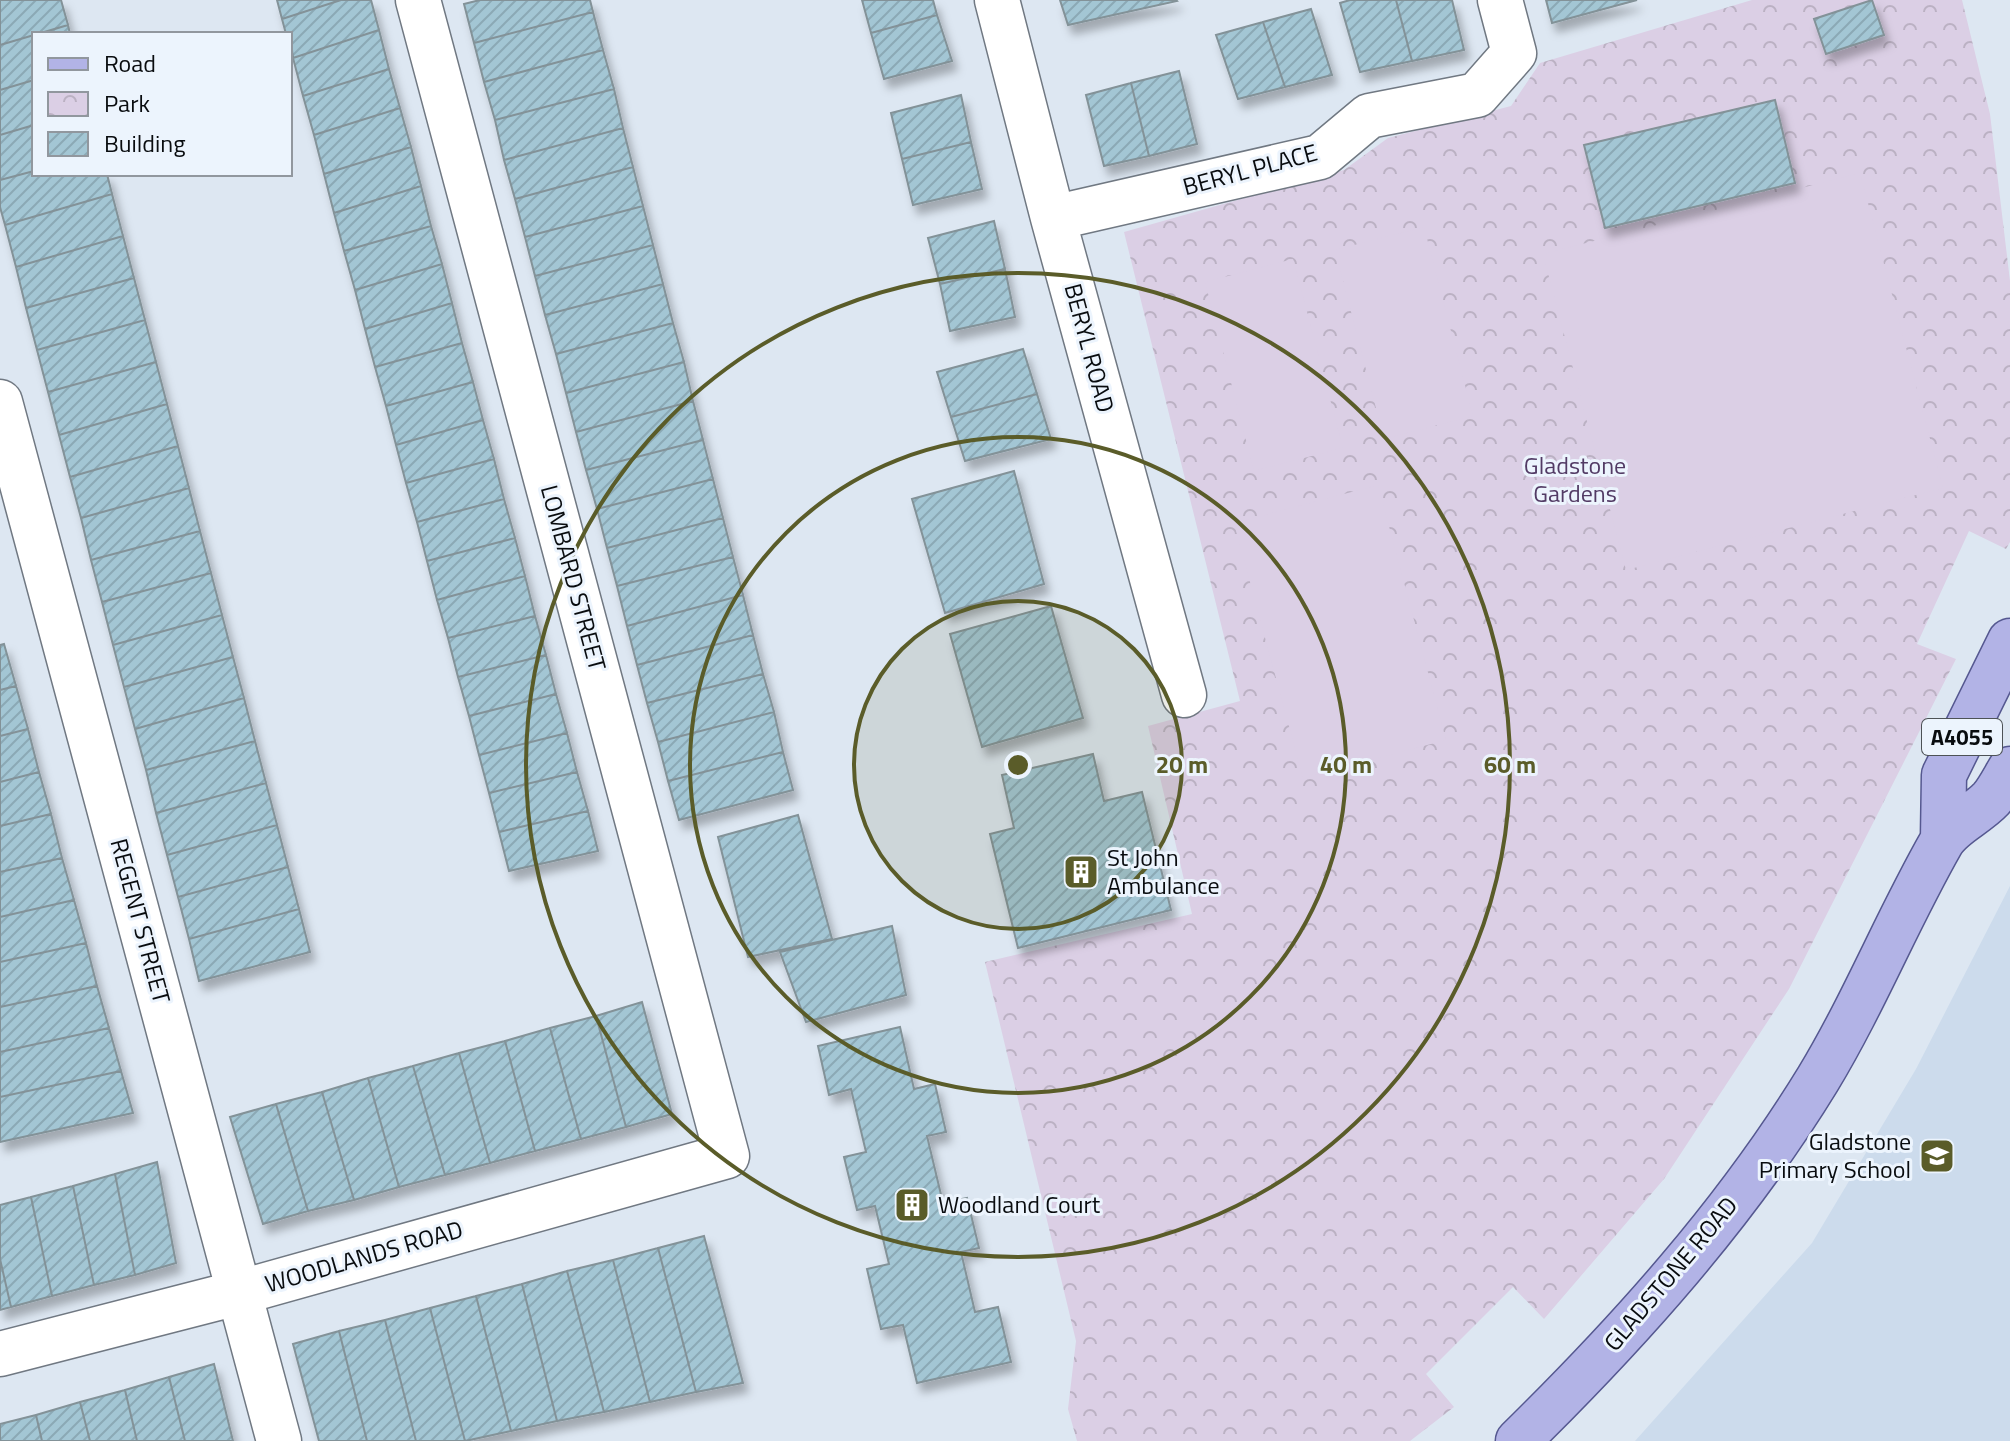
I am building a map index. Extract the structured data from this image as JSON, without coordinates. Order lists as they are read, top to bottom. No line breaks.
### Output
{"streets":{"main road":["A4055","GLADSTONE ROAD"],"street":["BERYL PLACE","BERYL ROAD","LOMBARD STREET","REGENT STREET","WOODLANDS ROAD"]},"crossings":[["BERYL PLACE","BERYL ROAD"],["LOMBARD STREET","WOODLANDS ROAD"],["REGENT STREET","WOODLANDS ROAD"]],"parks":["Gladstone Gardens"],"places":{"building":["St John Ambulance","Woodland Court"],"school or university":["Gladstone Primary School"]},"legend":["Road","Park","Building"],"rings":["20 m","40 m","60 m"]}
